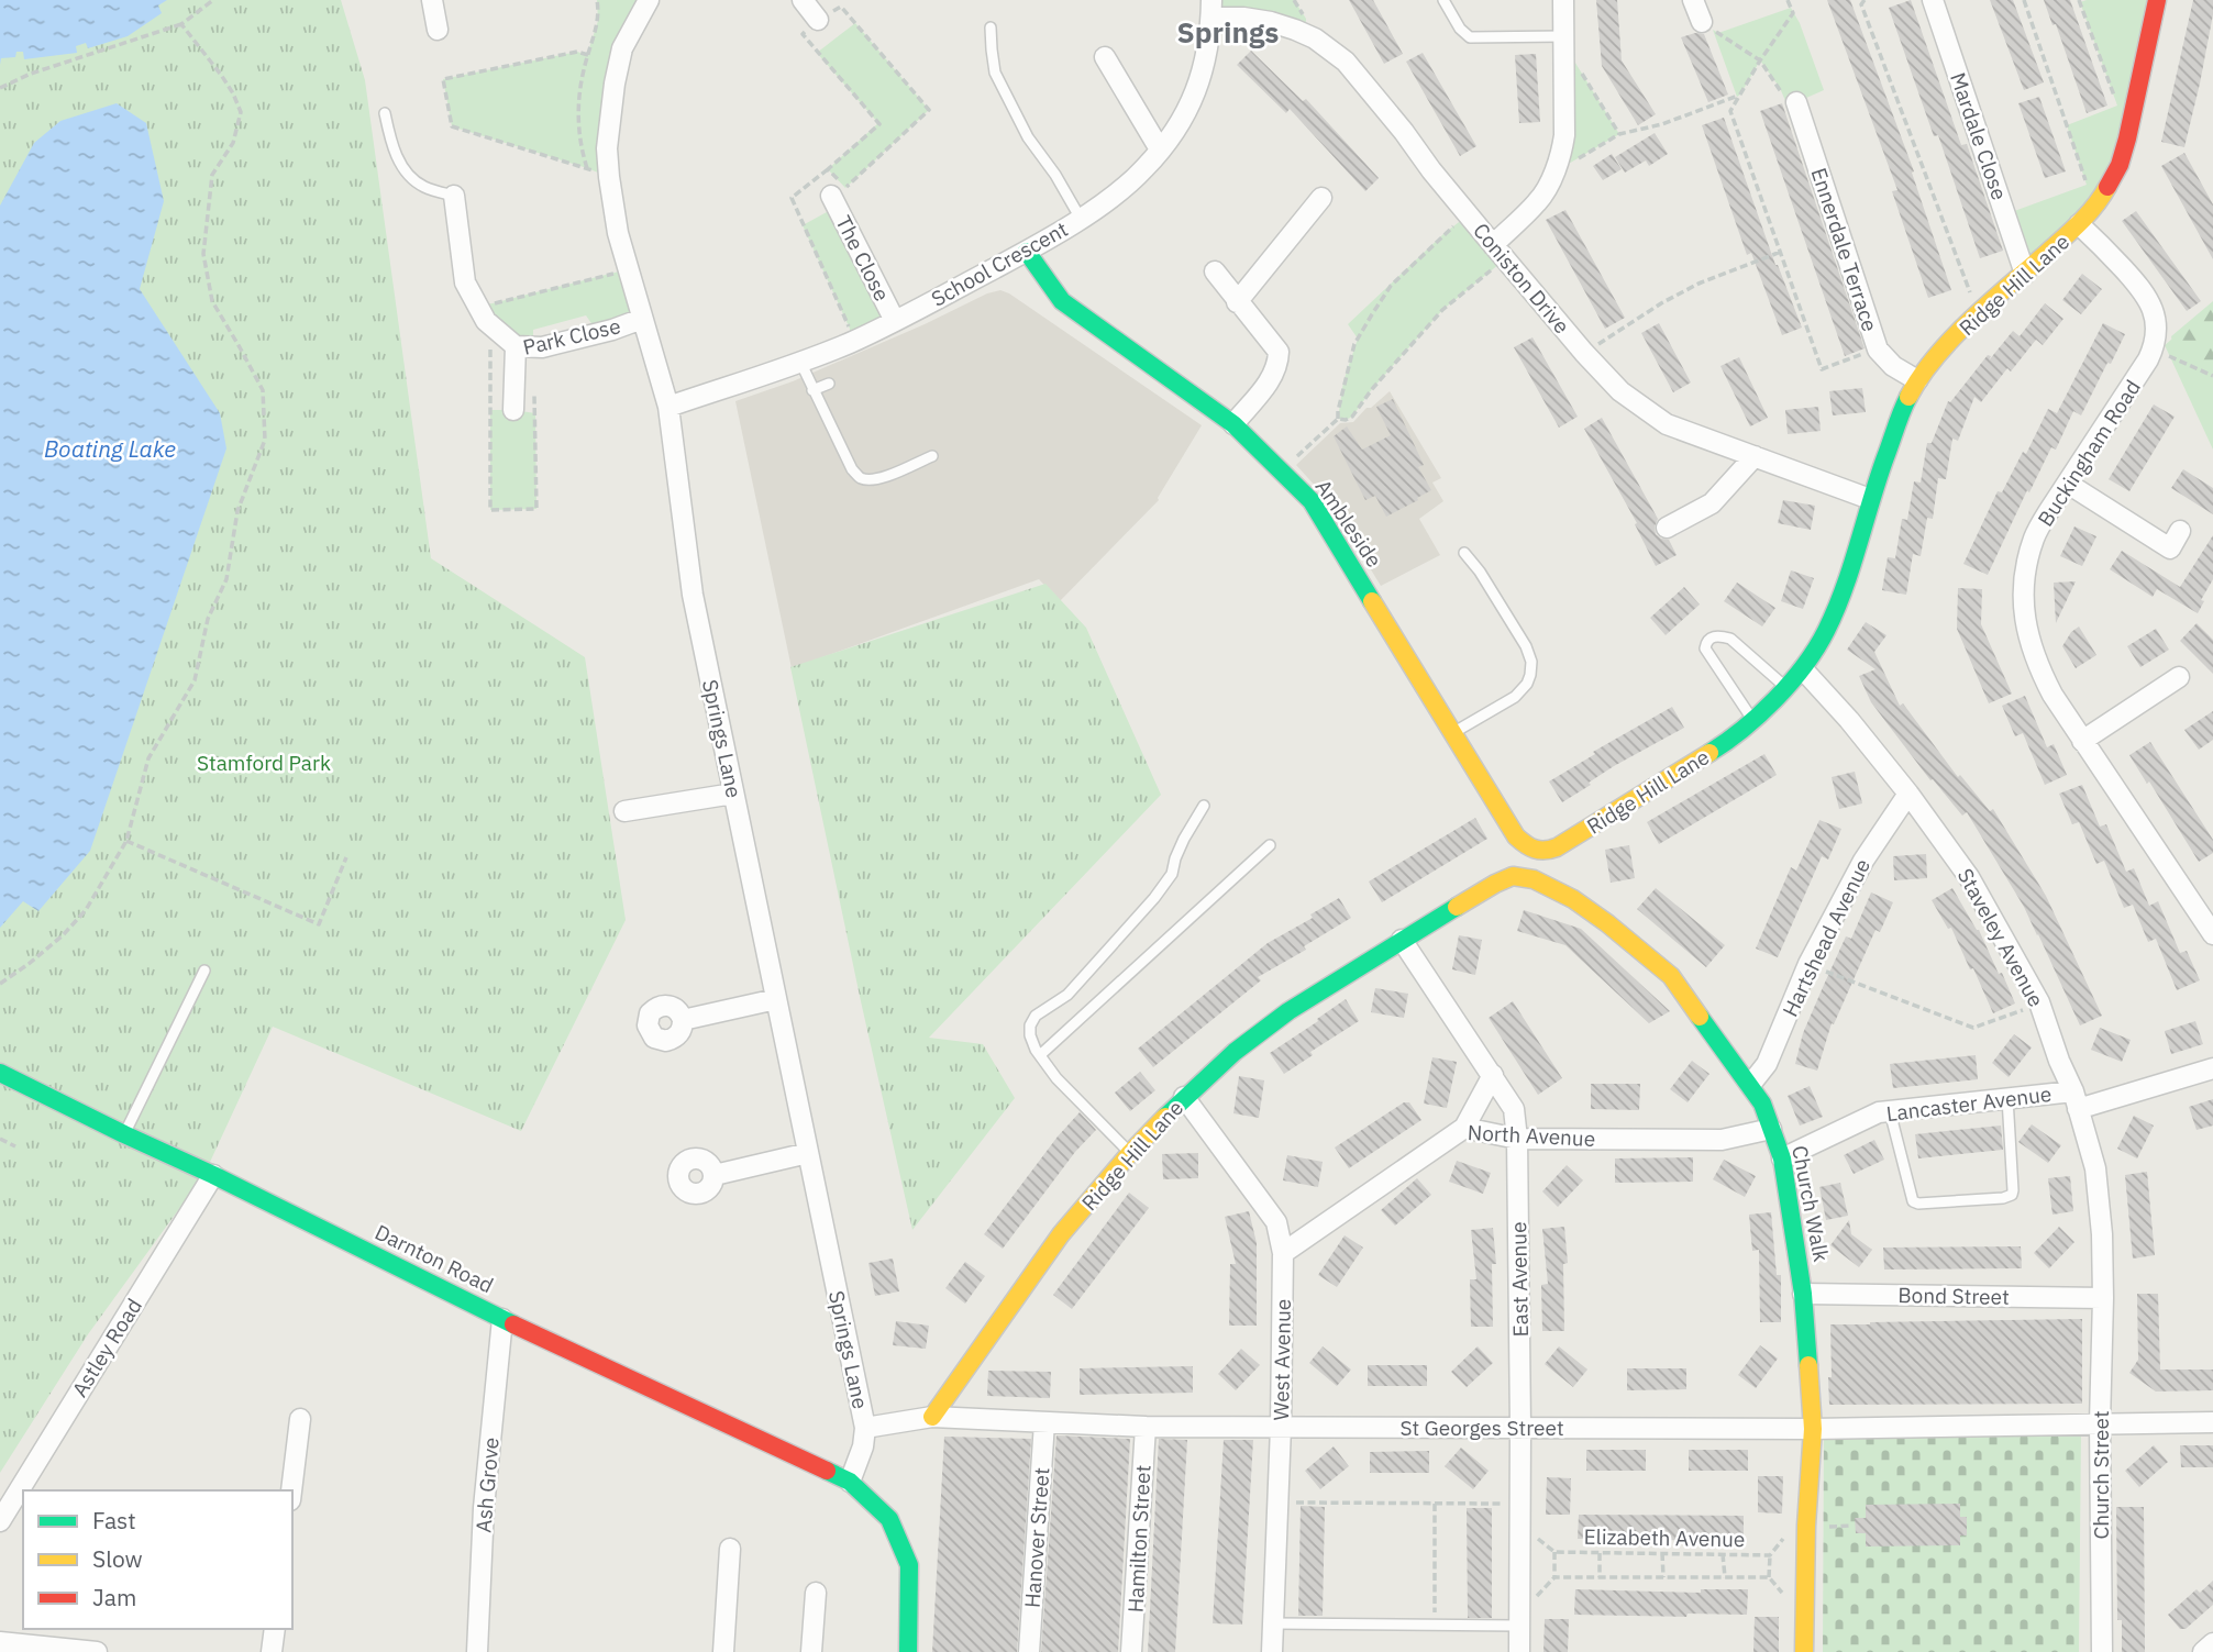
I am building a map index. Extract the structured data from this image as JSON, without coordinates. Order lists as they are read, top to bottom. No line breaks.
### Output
{"streets":{"street":["Mardale Close","Ennerdale Terrace","The Close","School Crescent","Coniston Drive","Ridge Hill Lane","Park Close","Buckingham Road","Ambleside","Springs Lane","Hartshead Avenue","Staveley Avenue","Lancaster Avenue","North Avenue","Church Walk","Darnton Road","East Avenue","Bond Street","Astley Road","West Avenue","St Georges Street","Church Street","Ash Grove","Hanover Street","Hamilton Street"],"path":["Elizabeth Avenue"]},"crossings":[["Mardale Close","Ridge Hill Lane"],["Ennerdale Terrace","Ridge Hill Lane"],["The Close","School Crescent"],["School Crescent","Coniston Drive"],["School Crescent","Ambleside"],["School Crescent","Springs Lane"],["Coniston Drive","Ridge Hill Lane"],["Ridge Hill Lane","Ambleside"],["Ridge Hill Lane","Staveley Avenue"],["Ridge Hill Lane","Church Walk"],["Ridge Hill Lane","East Avenue"],["Ridge Hill Lane","West Avenue"],["Ridge Hill Lane","St Georges Street"],["Park Close","Springs Lane"],["Springs Lane","Darnton Road"],["Springs Lane","St Georges Street"],["Hartshead Avenue","Staveley Avenue"],["Hartshead Avenue","Church Walk"],["Staveley Avenue","Lancaster Avenue"],["Staveley Avenue","Bond Street"],["Staveley Avenue","Church Street"],["Lancaster Avenue","Church Walk"],["North Avenue","Church Walk"],["North Avenue","East Avenue"],["North Avenue","West Avenue"],["Church Walk","Bond Street"],["Church Walk","St Georges Street"],["Church Walk","Elizabeth Avenue"],["Darnton Road","Astley Road"],["Darnton Road","Ash Grove"],["East Avenue","St Georges Street"],["East Avenue","Elizabeth Avenue"],["Bond Street","Church Street"],["West Avenue","St Georges Street"],["St Georges Street","Church Street"],["St Georges Street","Hanover Street"],["St Georges Street","Hamilton Street"]],"districts":["Springs"],"water":["Boating Lake"],"parks":["Stamford Park"],"legend":["Fast","Slow","Jam"]}
